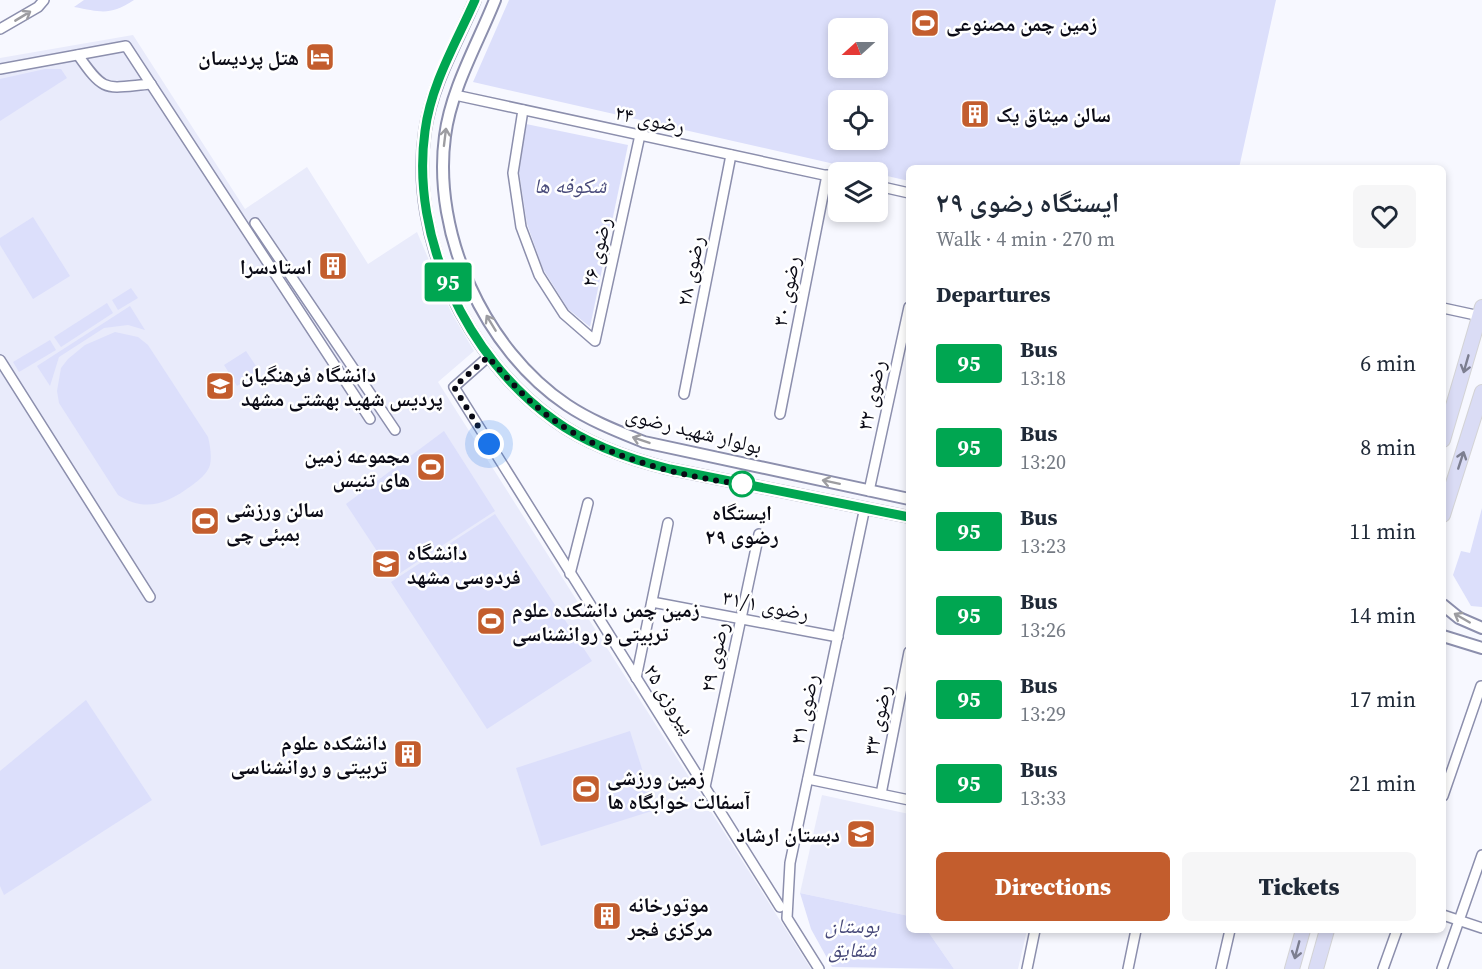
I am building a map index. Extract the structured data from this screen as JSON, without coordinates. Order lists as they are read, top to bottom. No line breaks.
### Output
{"streets":{"street":["رضوی ۲۴","رضوی ۲۶","رضوی ۲۸","رضوی ۳۰","رضوی ۳۲","بولوار شهید رضوی","رضوی ۳۱/۱","رضوی ۲۹","پیروزی ۲۵","رضوی ۳۱","رضوی ۳۳"]},"crossings":[["رضوی ۲۴","رضوی ۲۶"],["رضوی ۲۴","رضوی ۲۸"],["رضوی ۲۴","رضوی ۳۰"],["رضوی ۲۴","بولوار شهید رضوی"],["رضوی ۳۲","بولوار شهید رضوی"],["بولوار شهید رضوی","پیروزی ۲۵"],["بولوار شهید رضوی","رضوی ۳۱"],["رضوی ۳۱/۱","رضوی ۲۹"],["رضوی ۳۱/۱","رضوی ۳۱"],["رضوی ۲۹","پیروزی ۲۵"]],"parks":["شکوفه ها","بوستان شقایق"],"places":{"sports":["زمین چمن مصنوعی","مجموعه زمین های تنیس","سالن ورزشی بمبئی چی","زمین چمن دانشکده علوم تربیتی و روانشناسی","زمین ورزشی آسفالت خوابگاه ها"],"hotel":["هتل پردیسان"],"building":["سالن میثاق یک","استادسرا","دانشکده علوم تربیتی و روانشناسی","موتورخانه مرکزی فجر"],"school or university":["دانشگاه فرهنگیان پردیس شهید بهشتی مشهد","دانشگاه فردوسی مشهد","دبستان ارشاد"],"other":["ایستگاه رضوی ۲۹"]},"lines":["bus line 95"],"north":"left","page":{"on_map":"95","heading":[["ایستگاه رضوی ۲۹","Walk · 4 min · 270 m"],"Departures"],"list":[{"mark":"95","name":"Bus","note":"13:18","value":"6 min"},{"mark":"95","name":"Bus","note":"13:20","value":"8 min"},{"mark":"95","name":"Bus","note":"13:23","value":"11 min"},{"mark":"95","name":"Bus","note":"13:26","value":"14 min"},{"mark":"95","name":"Bus","note":"13:29","value":"17 min"},{"mark":"95","name":"Bus","note":"13:33","value":"21 min"}],"buttons":["Directions","Tickets"]}}
